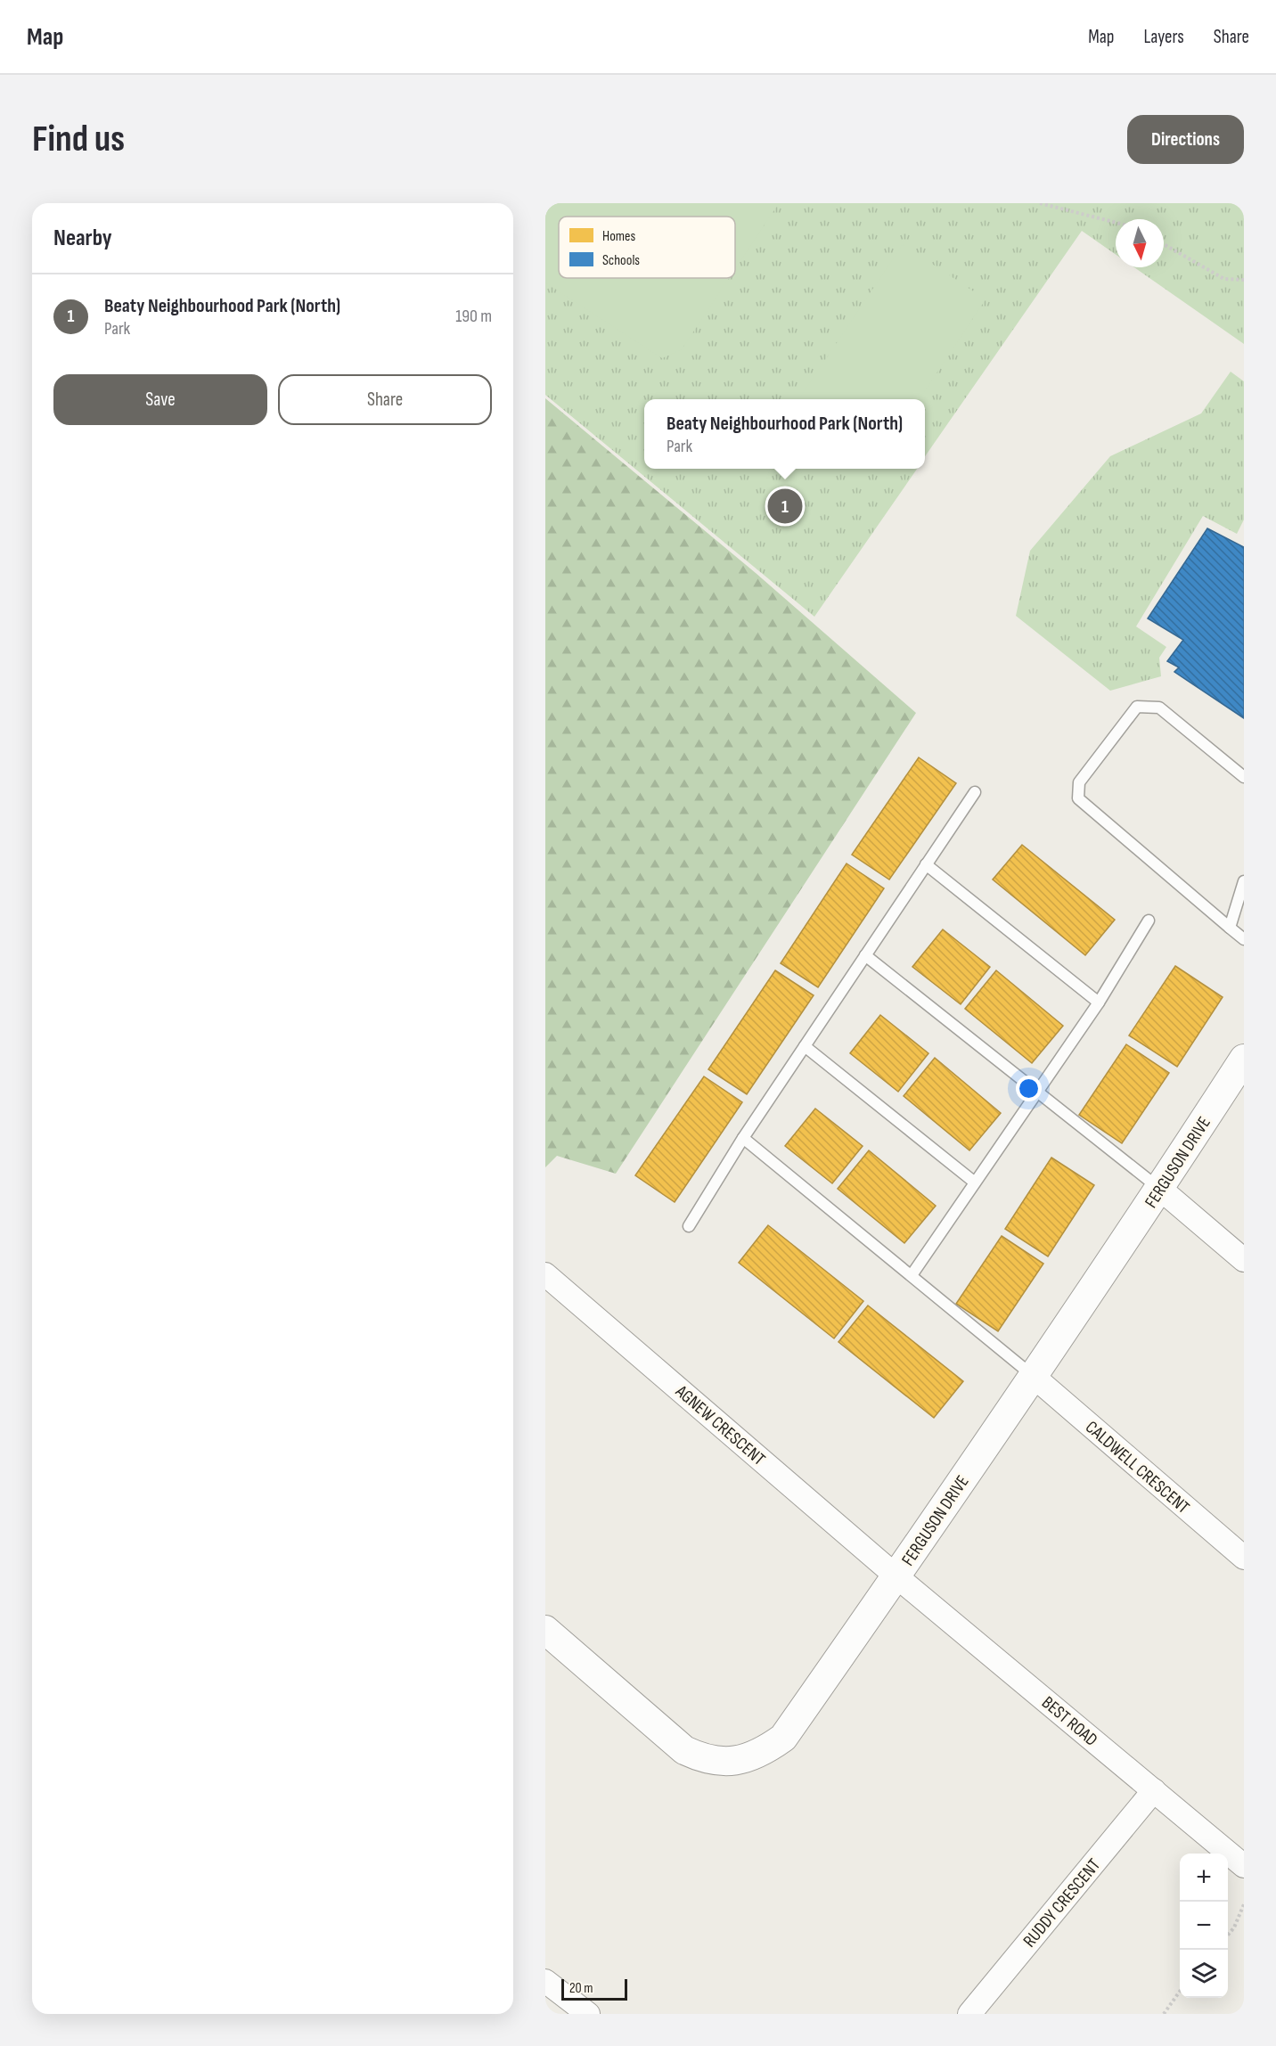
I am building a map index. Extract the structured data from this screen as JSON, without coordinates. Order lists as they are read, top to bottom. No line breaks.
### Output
{"streets":{"street":["FERGUSON DRIVE","AGNEW CRESCENT","CALDWELL CRESCENT","BEST ROAD","RUDDY CRESCENT"]},"crossings":[["FERGUSON DRIVE","AGNEW CRESCENT"],["FERGUSON DRIVE","CALDWELL CRESCENT"],["FERGUSON DRIVE","BEST ROAD"],["AGNEW CRESCENT","BEST ROAD"],["BEST ROAD","RUDDY CRESCENT"]],"legend":["Homes","Schools"],"scale_bar":"20 m","north":"bottom","page":{"header":"Map","nav":["Map","Layers","Share"],"buttons":["Directions",["Save","Share"]],"title":"Find us","heading":"Nearby","list":[{"mark":"1","name":"Beaty Neighbourhood Park (North)","note":"Park","value":"190 m"}],"popup":["Beaty Neighbourhood Park (North)","Park"],"pins":"1","map_buttons":["+","−"],"scale":"20 m"}}
